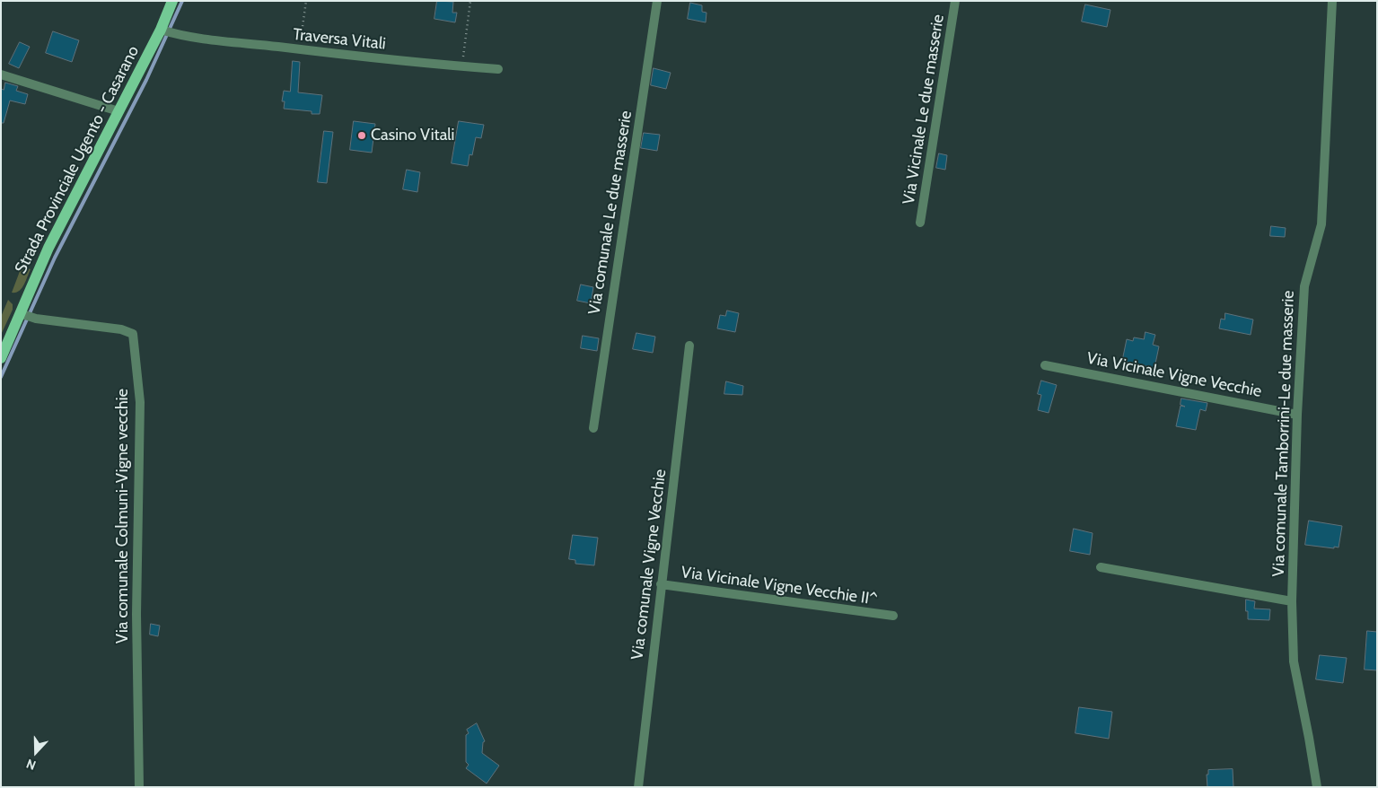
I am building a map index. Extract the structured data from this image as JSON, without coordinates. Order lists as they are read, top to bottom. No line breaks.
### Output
{"streets":{"main road":["Strada Provinciale Ugento - Casarano"],"street":["Traversa Vitali","Via Vicinale Le due masserie","Via comunale Le due masserie","Via Vicinale Vigne Vecchie","Via comunale Tamborrini-Le due masserie","Via comunale Colmuni-Vigne vecchie","Via comunale Vigne Vecchie","Via Vicinale Vigne Vecchie II^"]},"crossings":[["Traversa Vitali","Strada Provinciale Ugento - Casarano"],["Strada Provinciale Ugento - Casarano","Via comunale Colmuni-Vigne vecchie"],["Via Vicinale Vigne Vecchie","Via comunale Tamborrini-Le due masserie"],["Via comunale Vigne Vecchie","Via Vicinale Vigne Vecchie II^"]],"places":["Casino Vitali"],"north":"bottom"}
